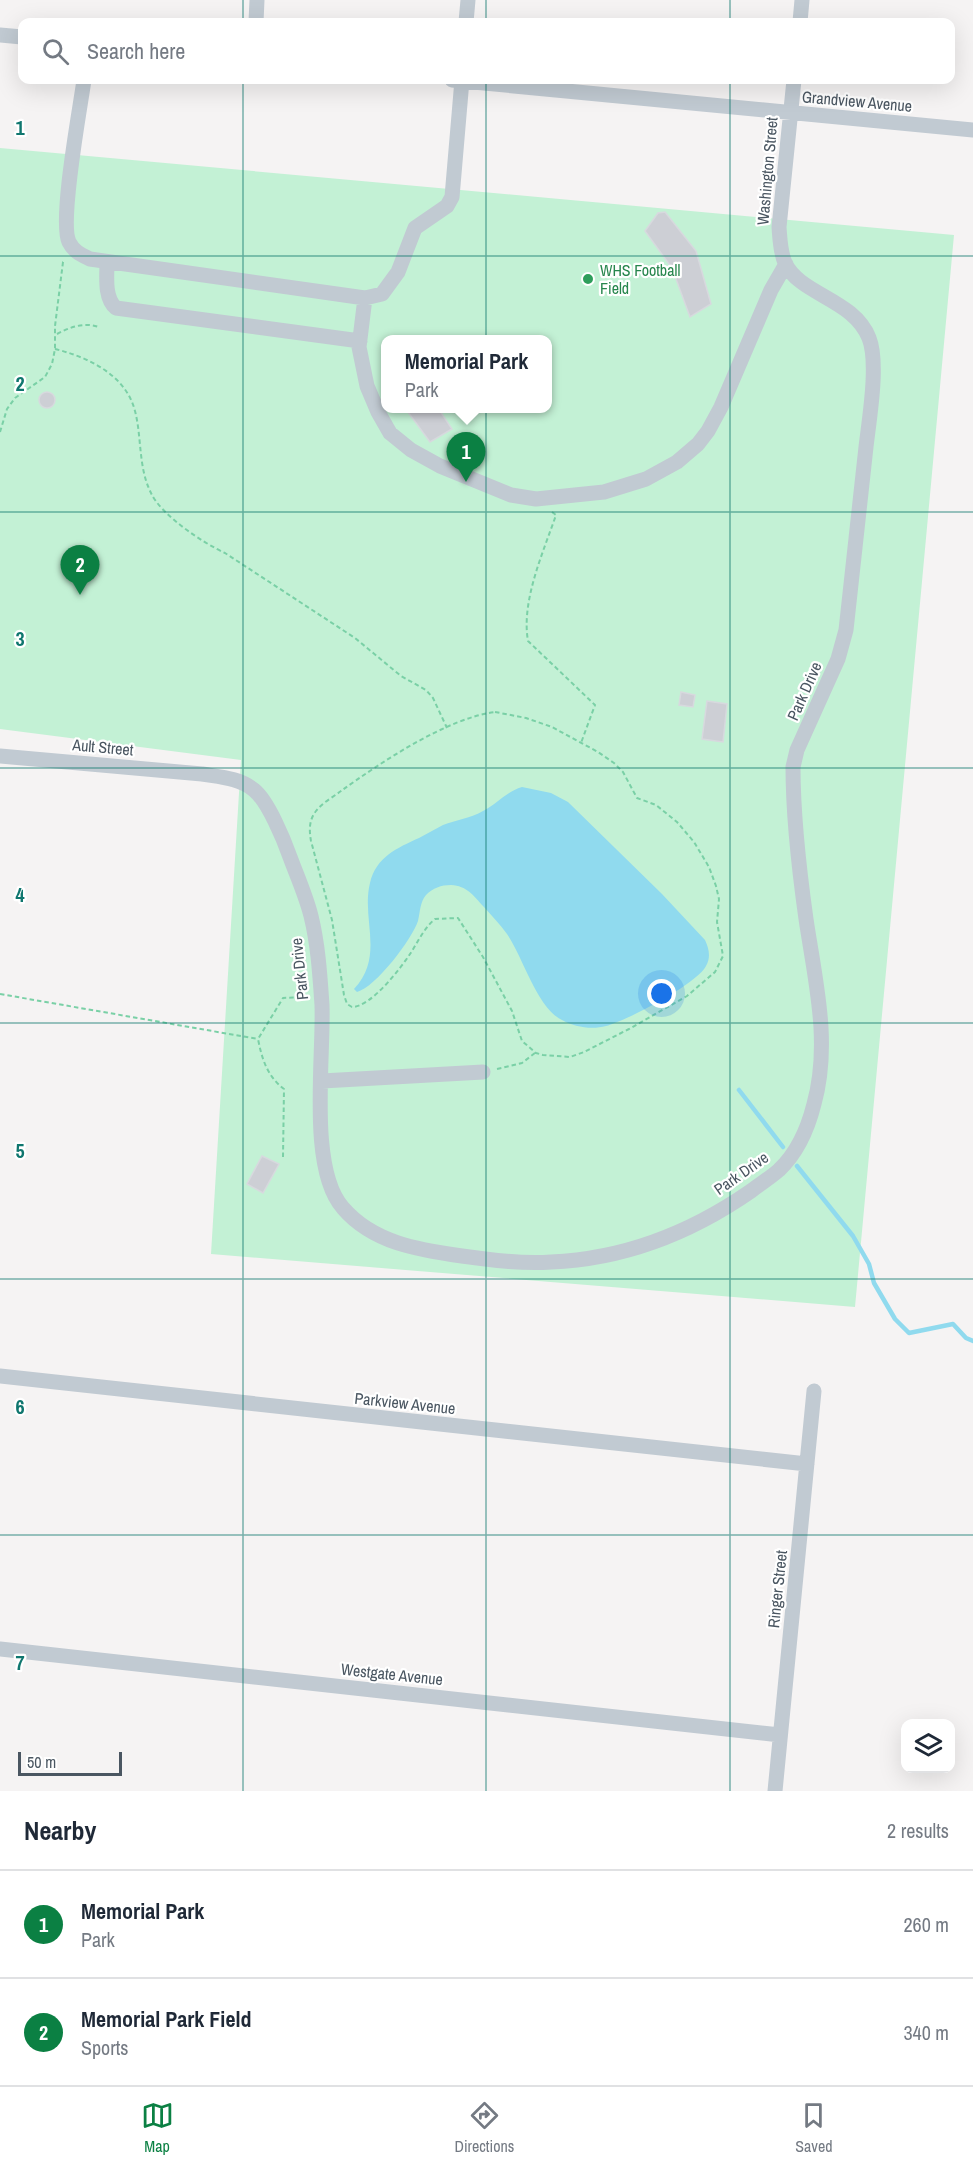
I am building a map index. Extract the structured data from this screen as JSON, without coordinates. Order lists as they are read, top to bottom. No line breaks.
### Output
{"streets":{"street":["Grandview Avenue","Washington Street","Park Drive","Ault Street","Parkview Avenue","Ringer Street","Westgate Avenue"]},"crossings":[["Grandview Avenue","Washington Street"],["Washington Street","Park Drive"],["Park Drive","Ault Street"],["Parkview Avenue","Ringer Street"],["Ringer Street","Westgate Avenue"]],"places":["WHS Football Field"],"scale_bar":"50 m","page":{"search":"Search here","popup":["Memorial Park","Park"],"pins":["1","2"],"scale":"50 m","heading":["Nearby","2 results"],"list":[{"mark":"1","name":"Memorial Park","note":"Park","value":"260 m"},{"mark":"2","name":"Memorial Park Field","note":"Sports","value":"340 m"}],"nav":["Map","Directions","Saved"]},"grid":{"rows":["1","2","3","4","5","6","7"]}}
